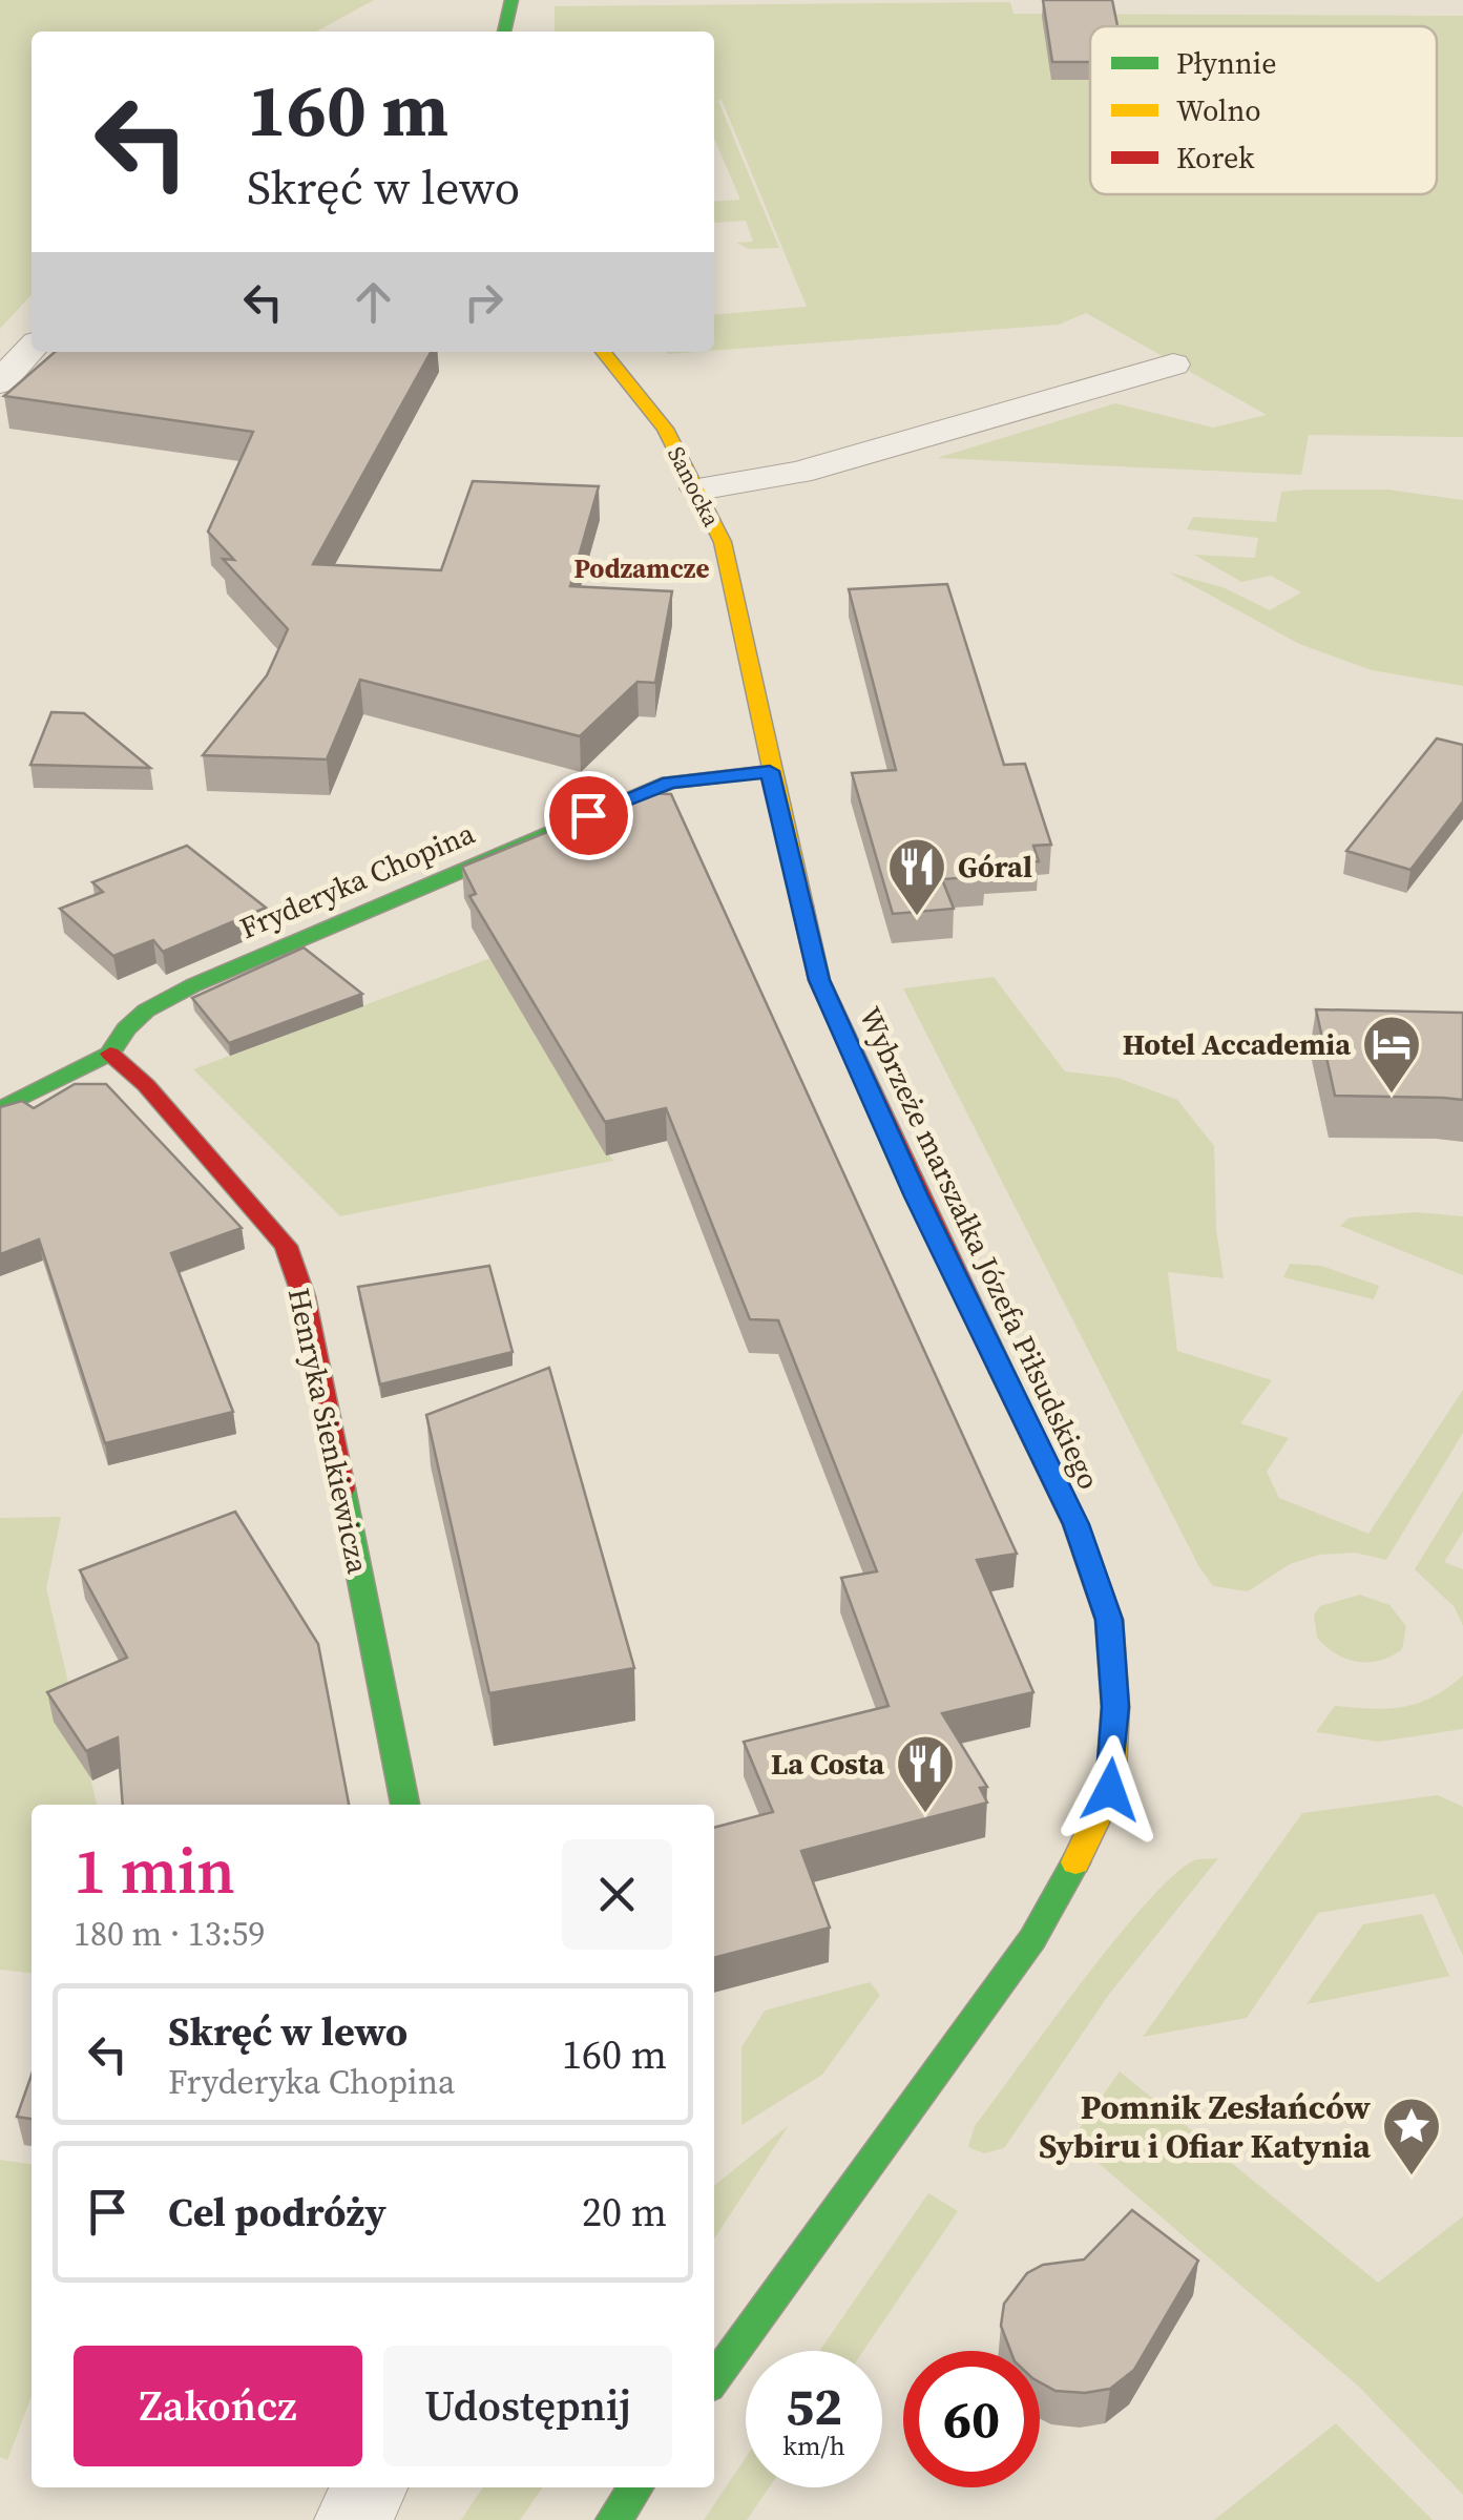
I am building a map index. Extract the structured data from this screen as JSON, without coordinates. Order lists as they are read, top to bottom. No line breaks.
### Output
{"streets":{"main road":["Sanocka","Fryderyka Chopina","Wybrzeże marszałka Józefa Piłsudskiego","Henryka Sienkiewicza"]},"crossings":[["Sanocka","Fryderyka Chopina"],["Sanocka","Wybrzeże marszałka Józefa Piłsudskiego"],["Fryderyka Chopina","Wybrzeże marszałka Józefa Piłsudskiego"],["Fryderyka Chopina","Henryka Sienkiewicza"]],"districts":["Podzamcze"],"places":{"restaurant":["Góral","La Costa"],"hotel":["Hotel Accademia"],"place":["Pomnik Zesłańców Sybiru i Ofiar Katynia"]},"legend":["Płynnie","Wolno","Korek"],"page":{"turn":["160 m","Skręć w lewo"],"heading":["1 min","180 m · 13:59"],"list":[{"name":"Skręć w lewo","note":"Fryderyka Chopina","value":"160 m"},{"name":"Cel podróży","value":"20 m"}],"buttons":["Zakończ","Udostępnij"],"speed":"52 km/h","limit":"60"}}
